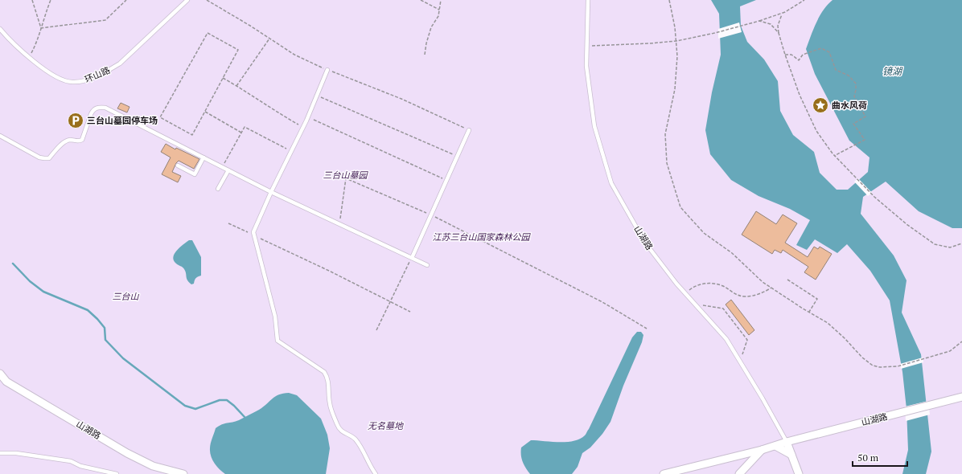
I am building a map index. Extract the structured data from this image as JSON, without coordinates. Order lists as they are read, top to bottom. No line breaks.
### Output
{"streets":{"street":["山湖路"],"lane":["环山路"]},"water":["镜湖"],"parks":["三台山墓园","江苏三台山国家森林公园","三台山","无名墓地"],"places":{"place":["曲水风荷"],"parking":["三台山墓园停车场"]},"scale_bar":"50 m"}
